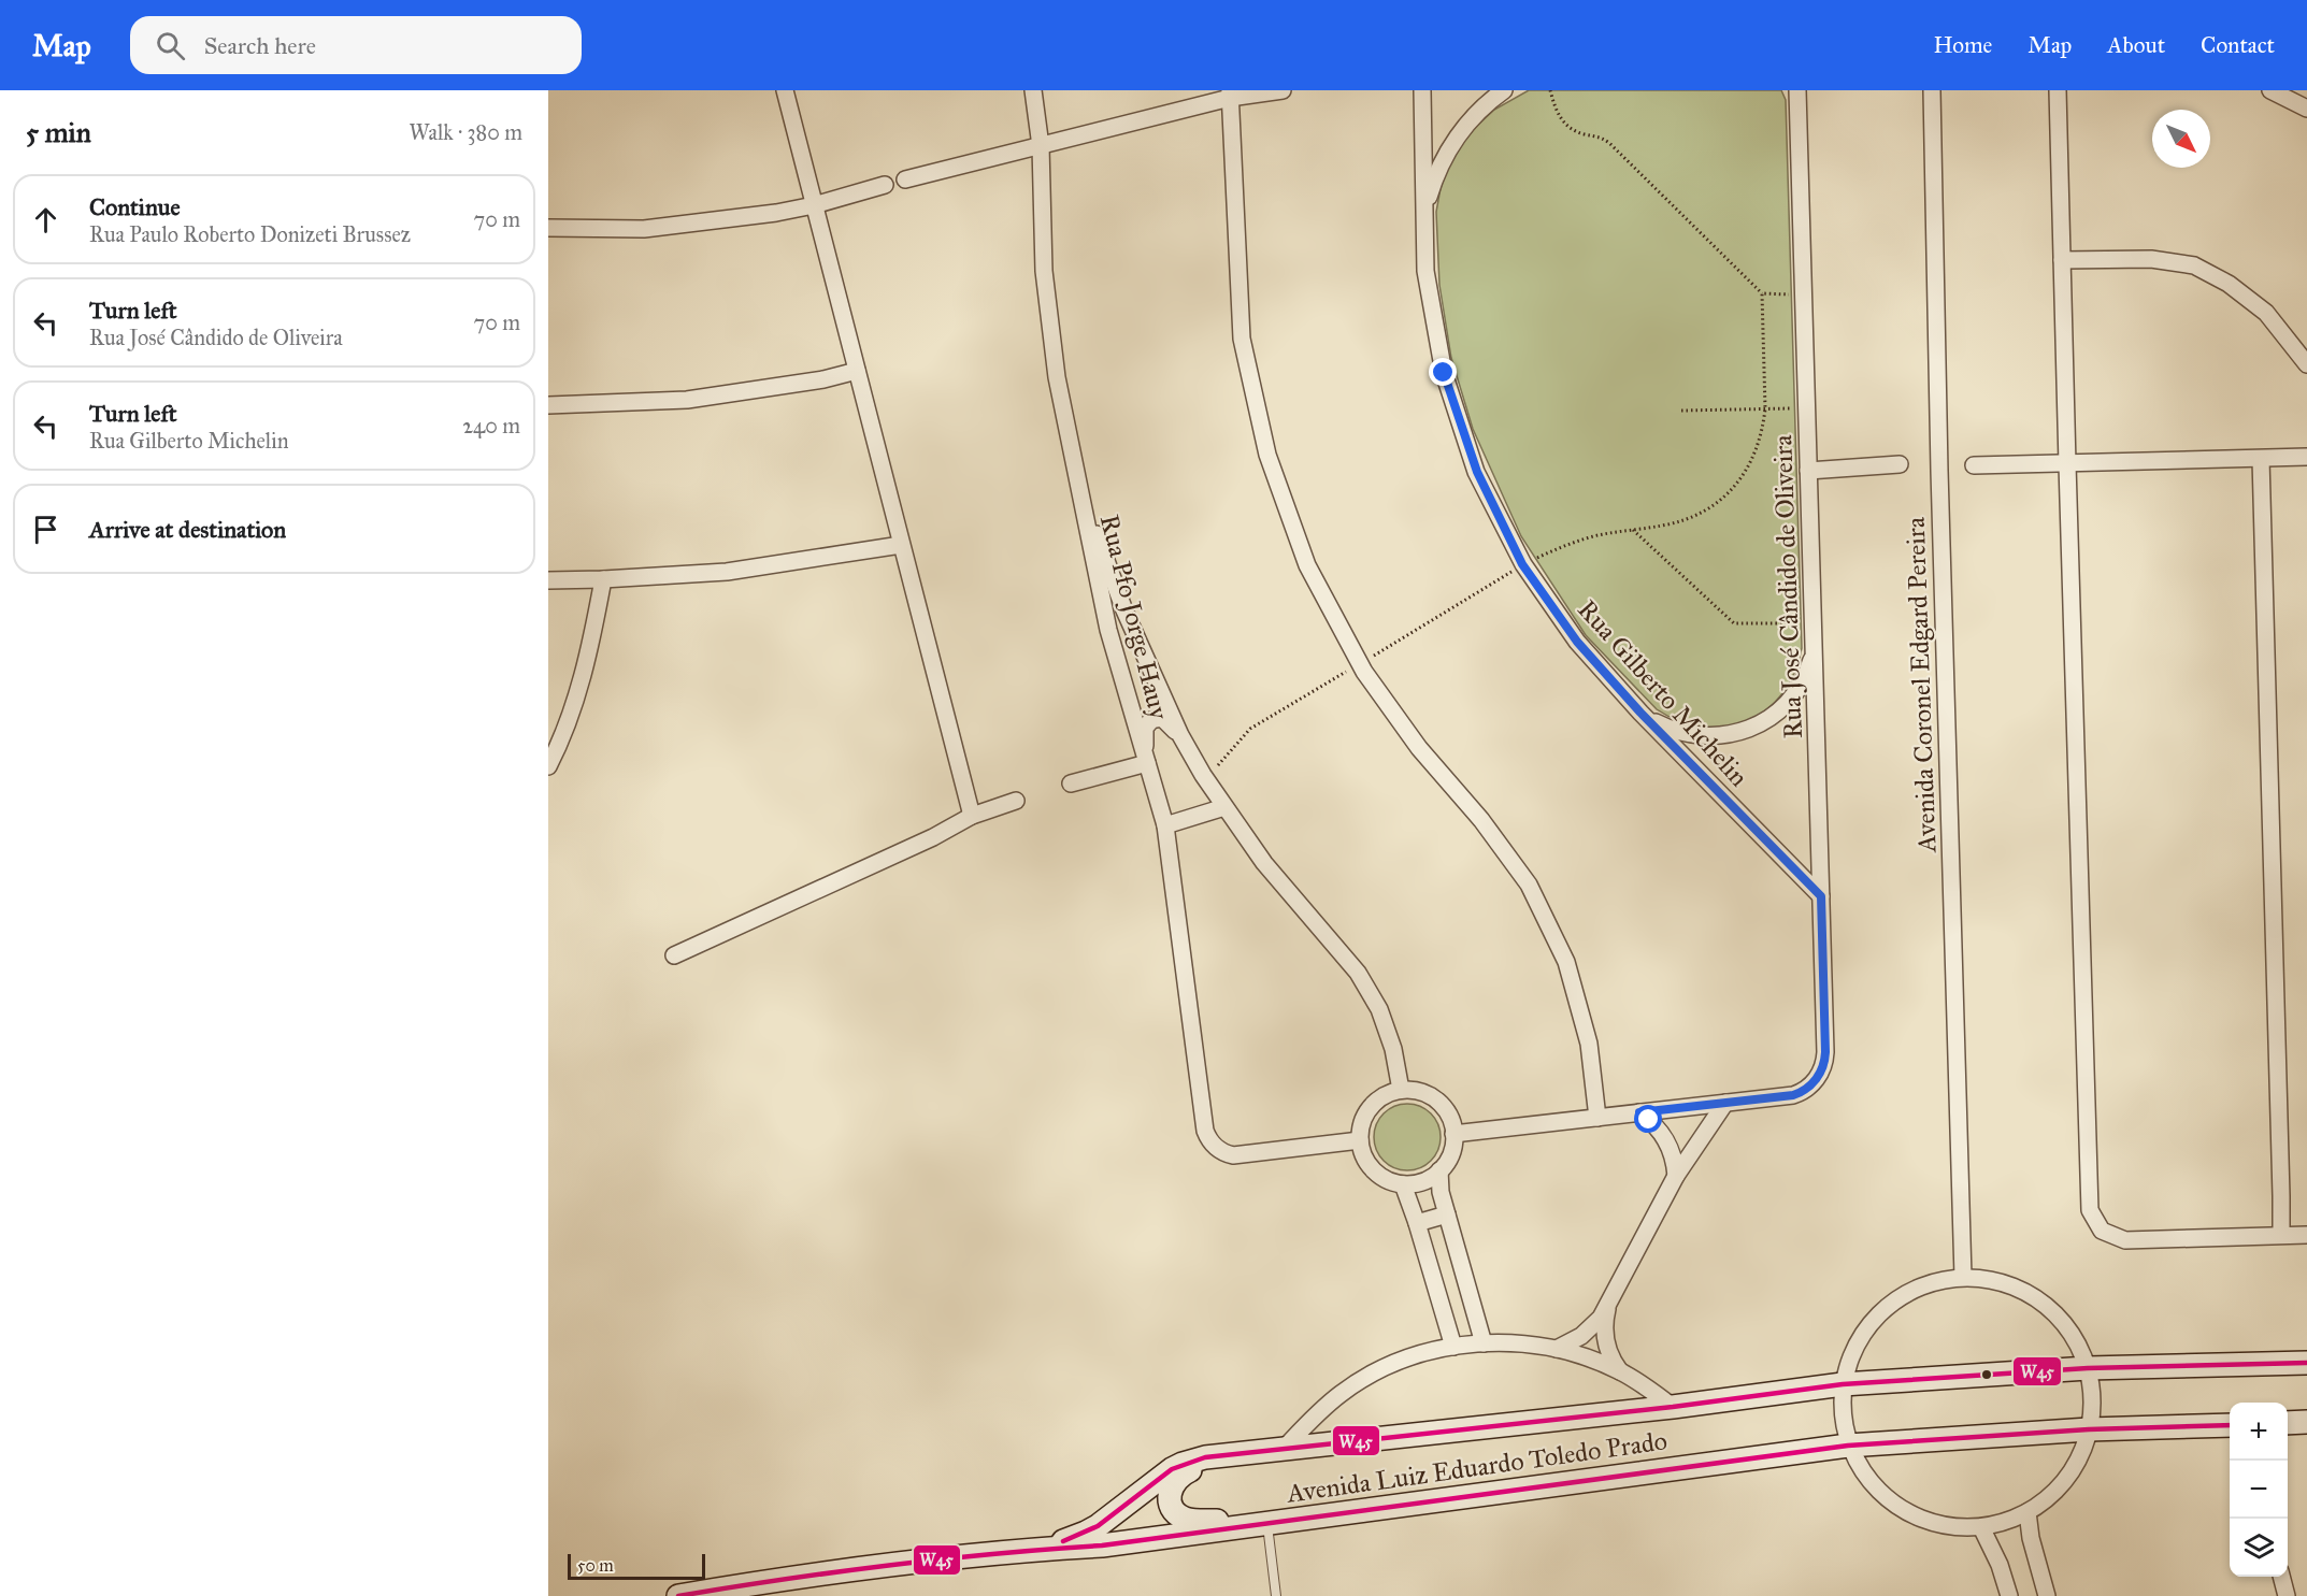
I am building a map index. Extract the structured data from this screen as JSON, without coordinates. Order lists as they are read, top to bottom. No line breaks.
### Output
{"streets":{"main road":["Avenida Luiz Eduardo Toledo Prado"],"street":["Rua José Cândido de Oliveira","Rua Pfo Jorge Hauy","Avenida Coronel Edgard Pereira","Rua Gilberto Michelin"]},"crossings":[["Rua José Cândido de Oliveira","Rua Gilberto Michelin"]],"lines":["transit line W45"],"scale_bar":"50 m","north":"bottom right","page":{"header":"Map","search":"Search here","nav":["Home","Map","About","Contact"],"heading":["5 min","Walk · 380 m"],"list":[["Continue","Rua Paulo Roberto Donizeti Brussez","70 m"],["Turn left","Rua José Cândido de Oliveira","70 m"],["Turn left","Rua Gilberto Michelin","240 m"],"Arrive at destination"],"map_buttons":["+","−"],"scale":"50 m"}}
